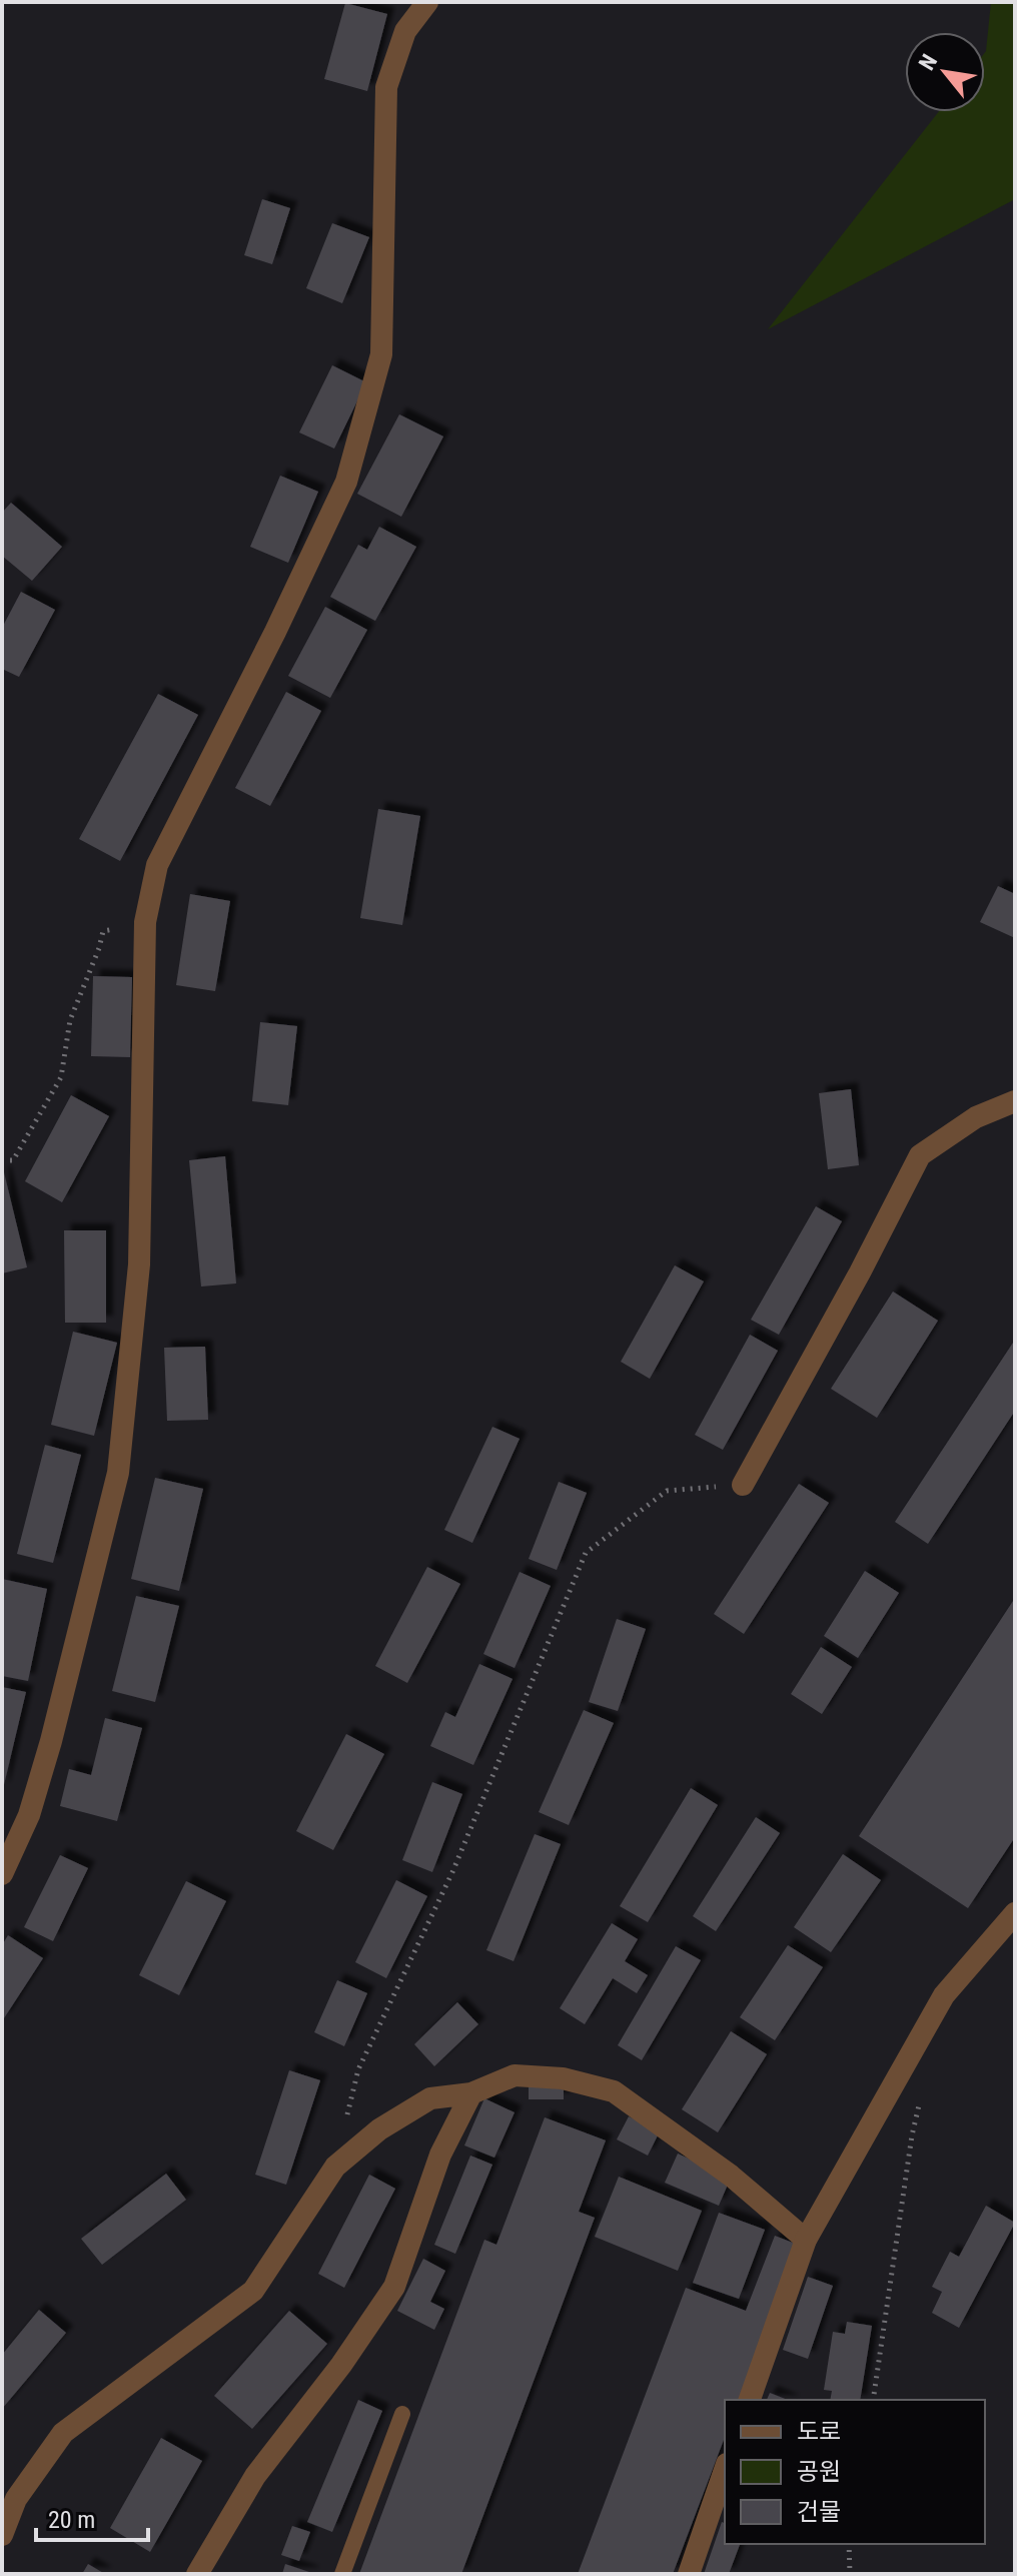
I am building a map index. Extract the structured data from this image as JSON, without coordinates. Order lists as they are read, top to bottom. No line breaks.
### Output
{"legend":["도로","공원","건물"],"scale_bar":"20 m","north":"top left"}
